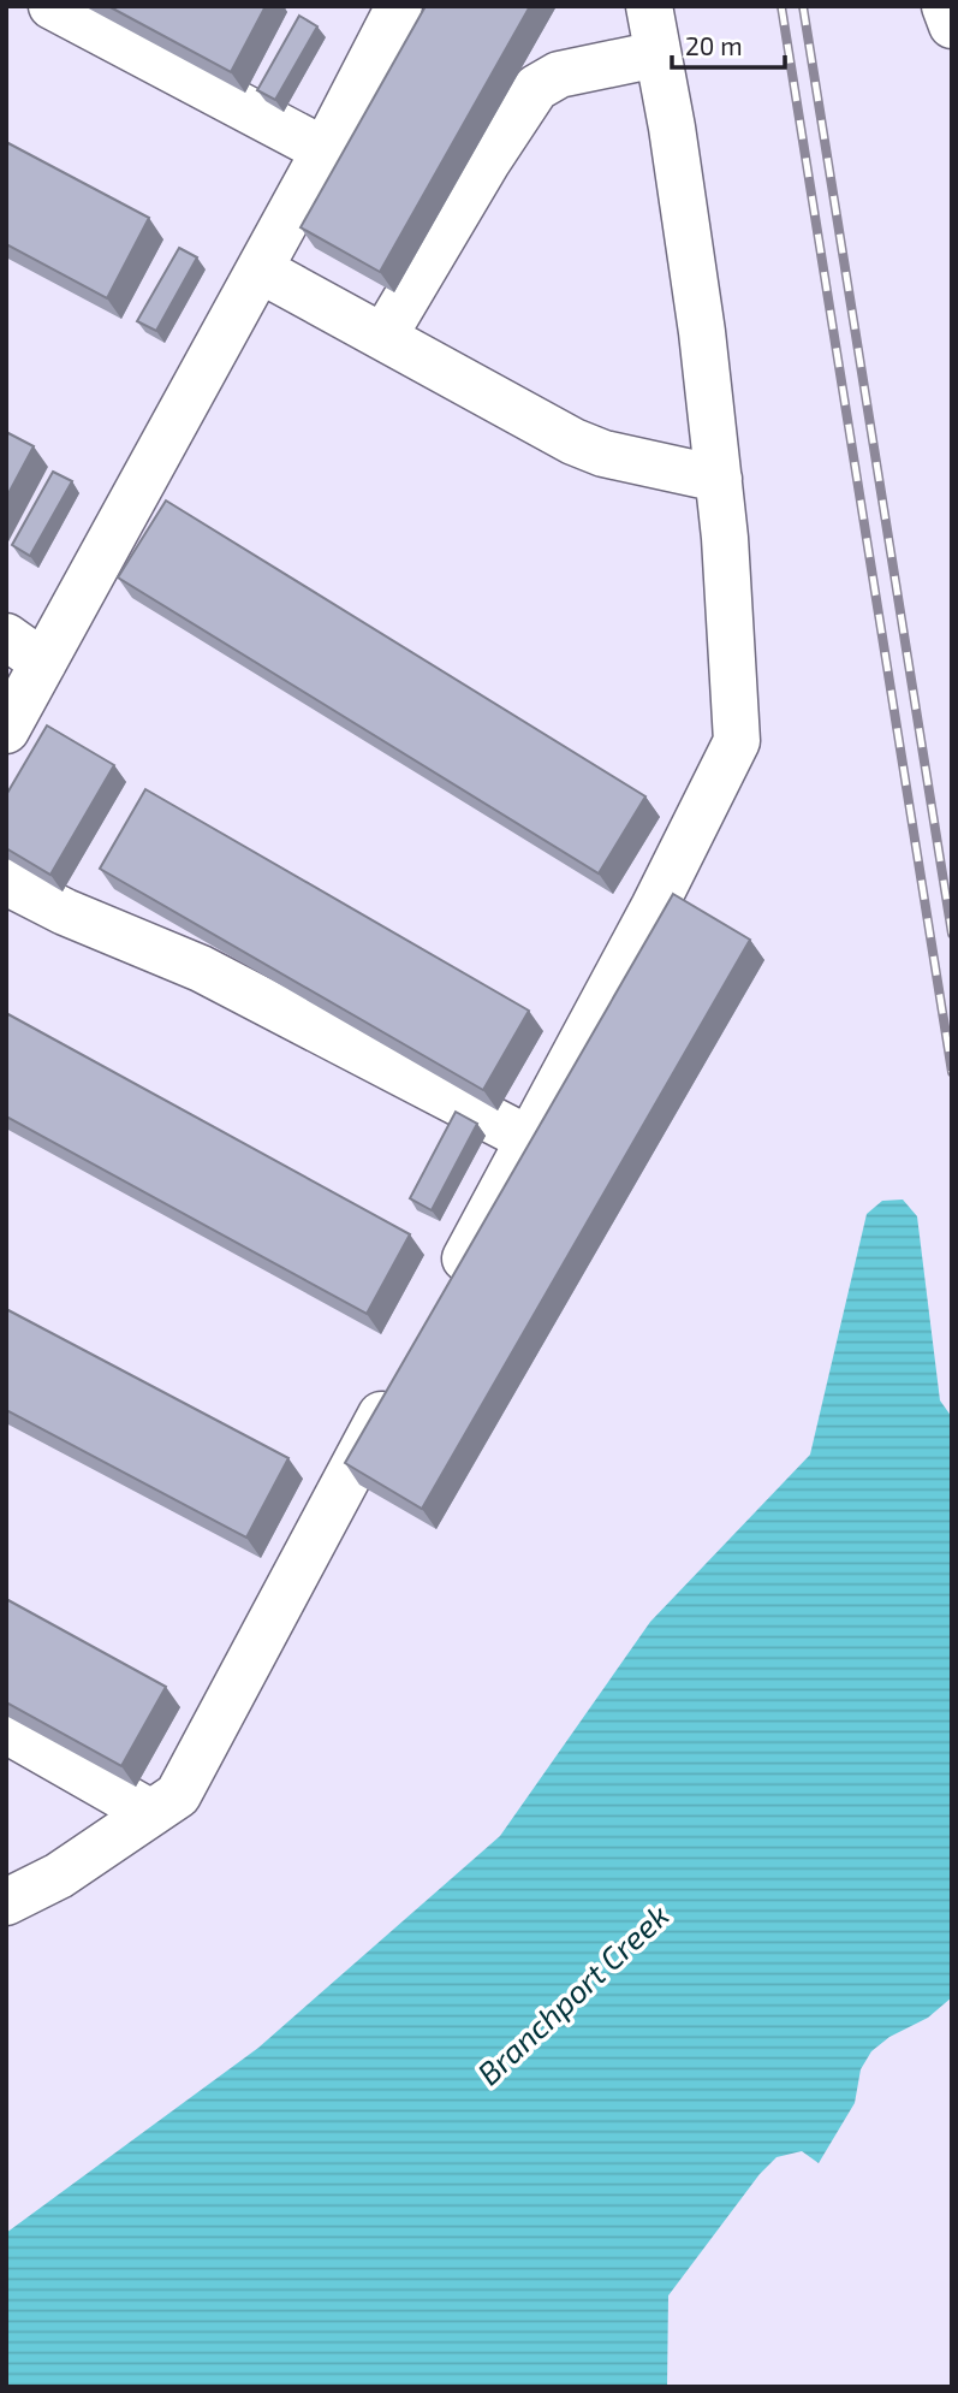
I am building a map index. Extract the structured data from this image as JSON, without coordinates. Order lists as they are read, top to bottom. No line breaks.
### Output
{"water":["Branchport Creek"],"scale_bar":"20 m"}
